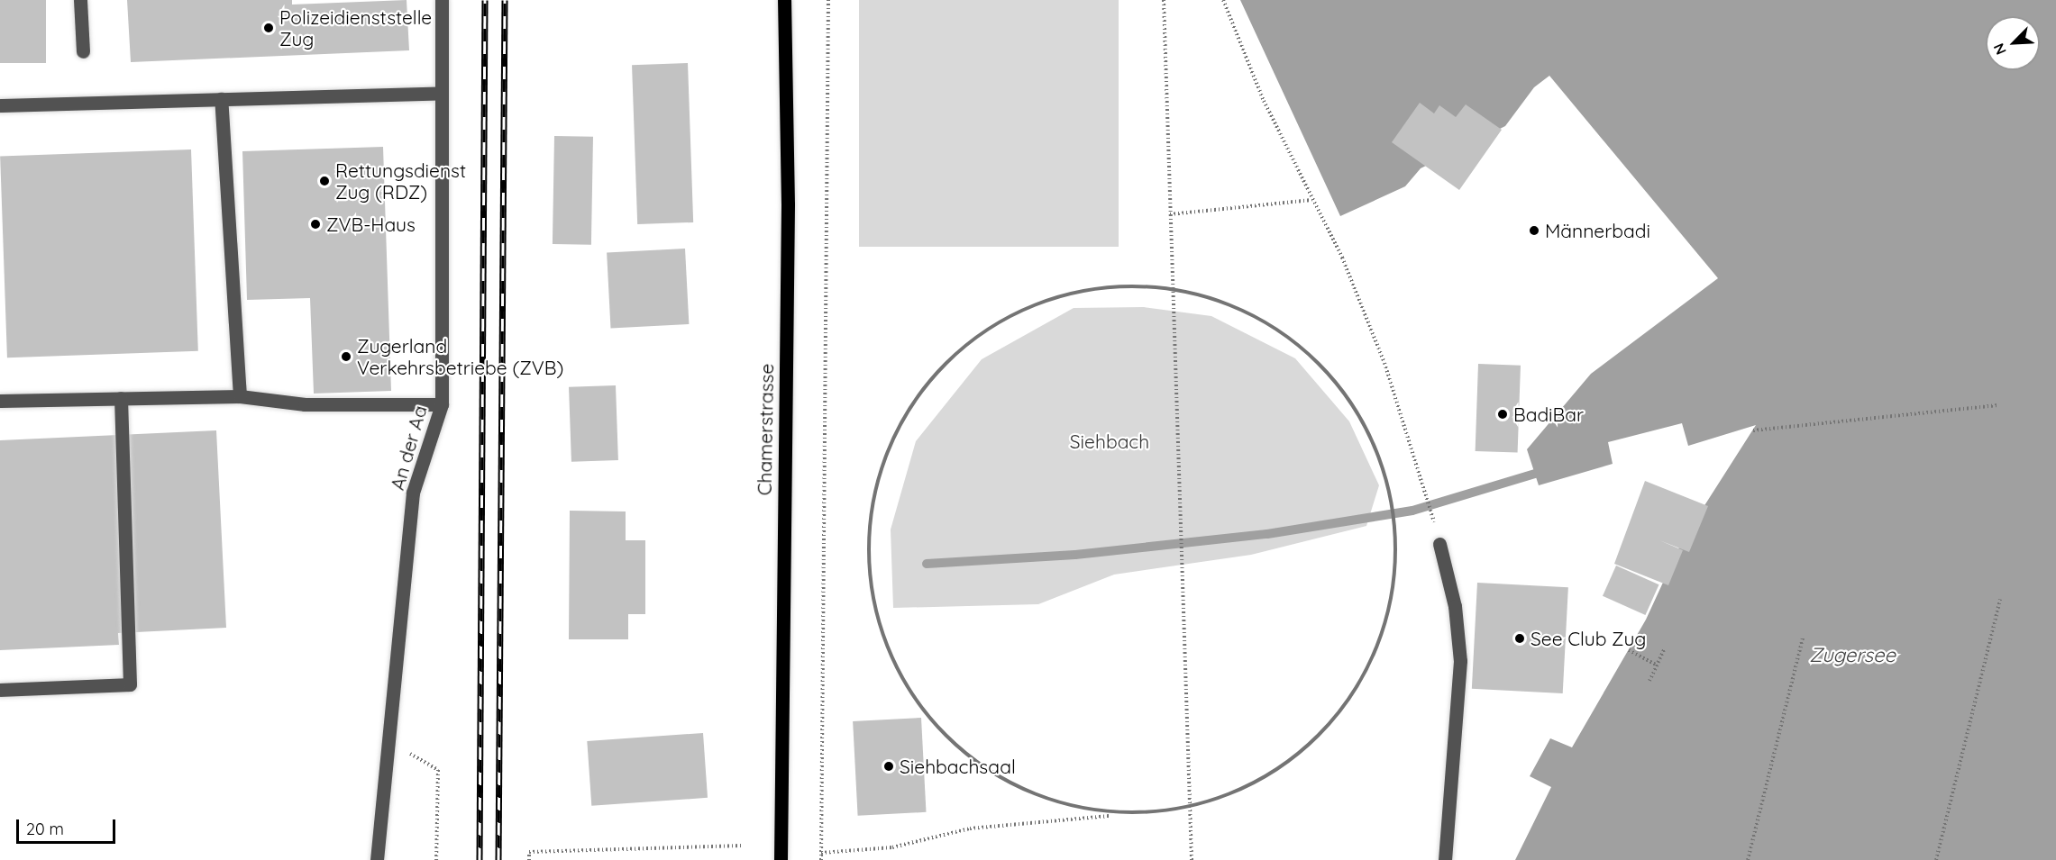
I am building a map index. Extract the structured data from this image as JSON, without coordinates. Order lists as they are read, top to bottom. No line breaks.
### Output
{"streets":{"main road":["Chamerstrasse"],"street":["An der Aa"]},"water":["Zugersee"],"parks":["Siehbach"],"places":["Polizeidienststelle Zug","Rettungsdienst Zug (RDZ)","ZVB-Haus","Männerbadi","Zugerland Verkehrsbetriebe (ZVB)","BadiBar","See Club Zug","Siehbachsaal"],"scale_bar":"20 m","north":"bottom left"}
